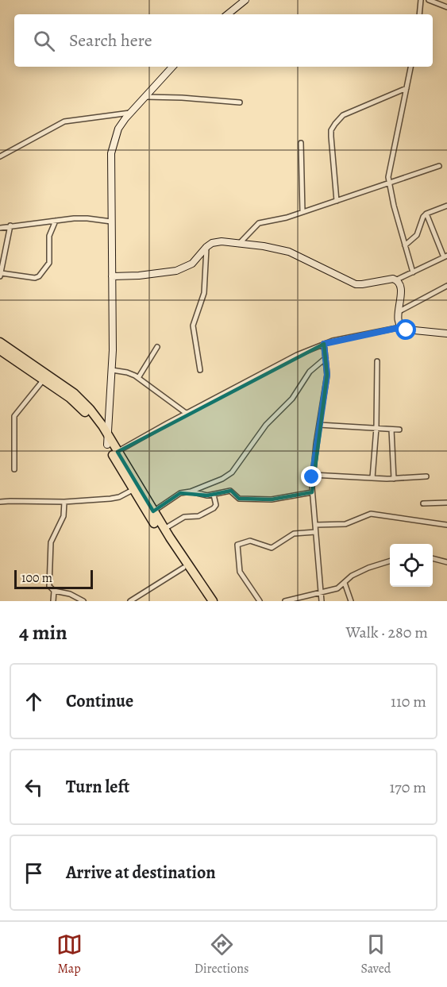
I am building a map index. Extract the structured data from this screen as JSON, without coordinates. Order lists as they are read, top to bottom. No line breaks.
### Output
{"scale_bar":"100 m","page":{"search":"Search here","scale":"100 m","heading":["4 min","Walk · 280 m"],"list":[["Continue","110 m"],["Turn left","170 m"],"Arrive at destination"],"nav":["Map","Directions","Saved"]}}
